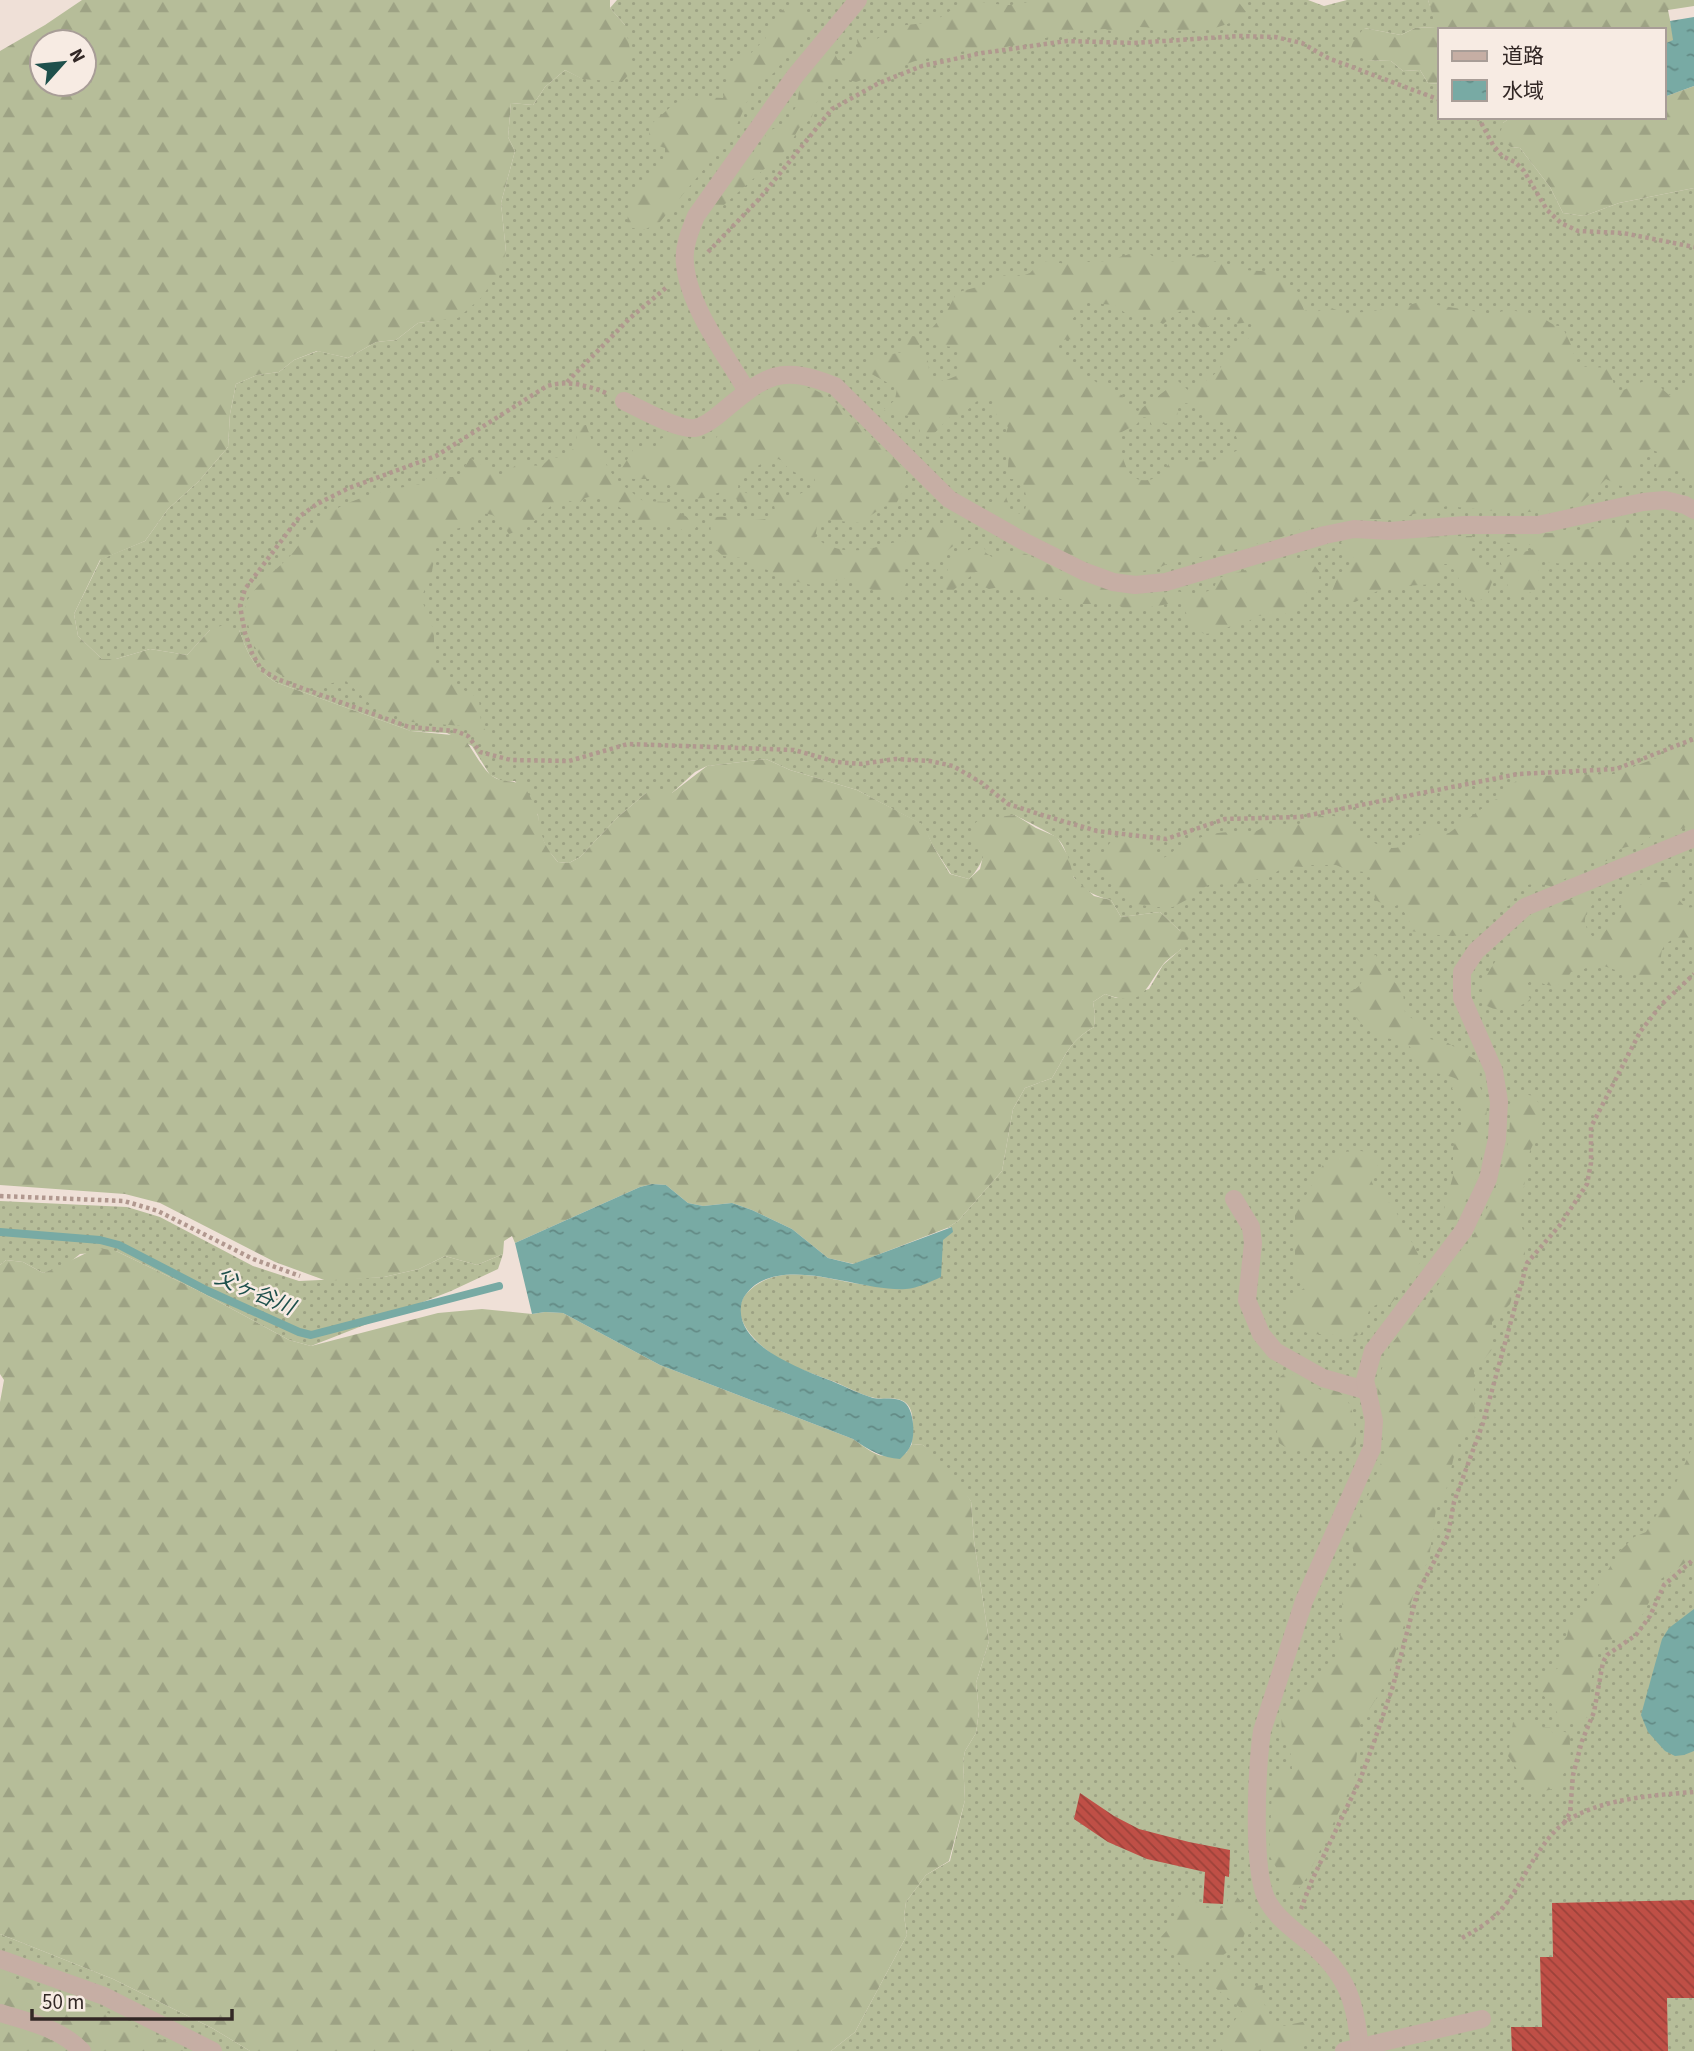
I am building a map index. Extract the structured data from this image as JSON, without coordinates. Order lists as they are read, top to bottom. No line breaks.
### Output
{"water":["父ヶ谷川"],"legend":["道路","水域"],"scale_bar":"50 m","north":"top right"}
